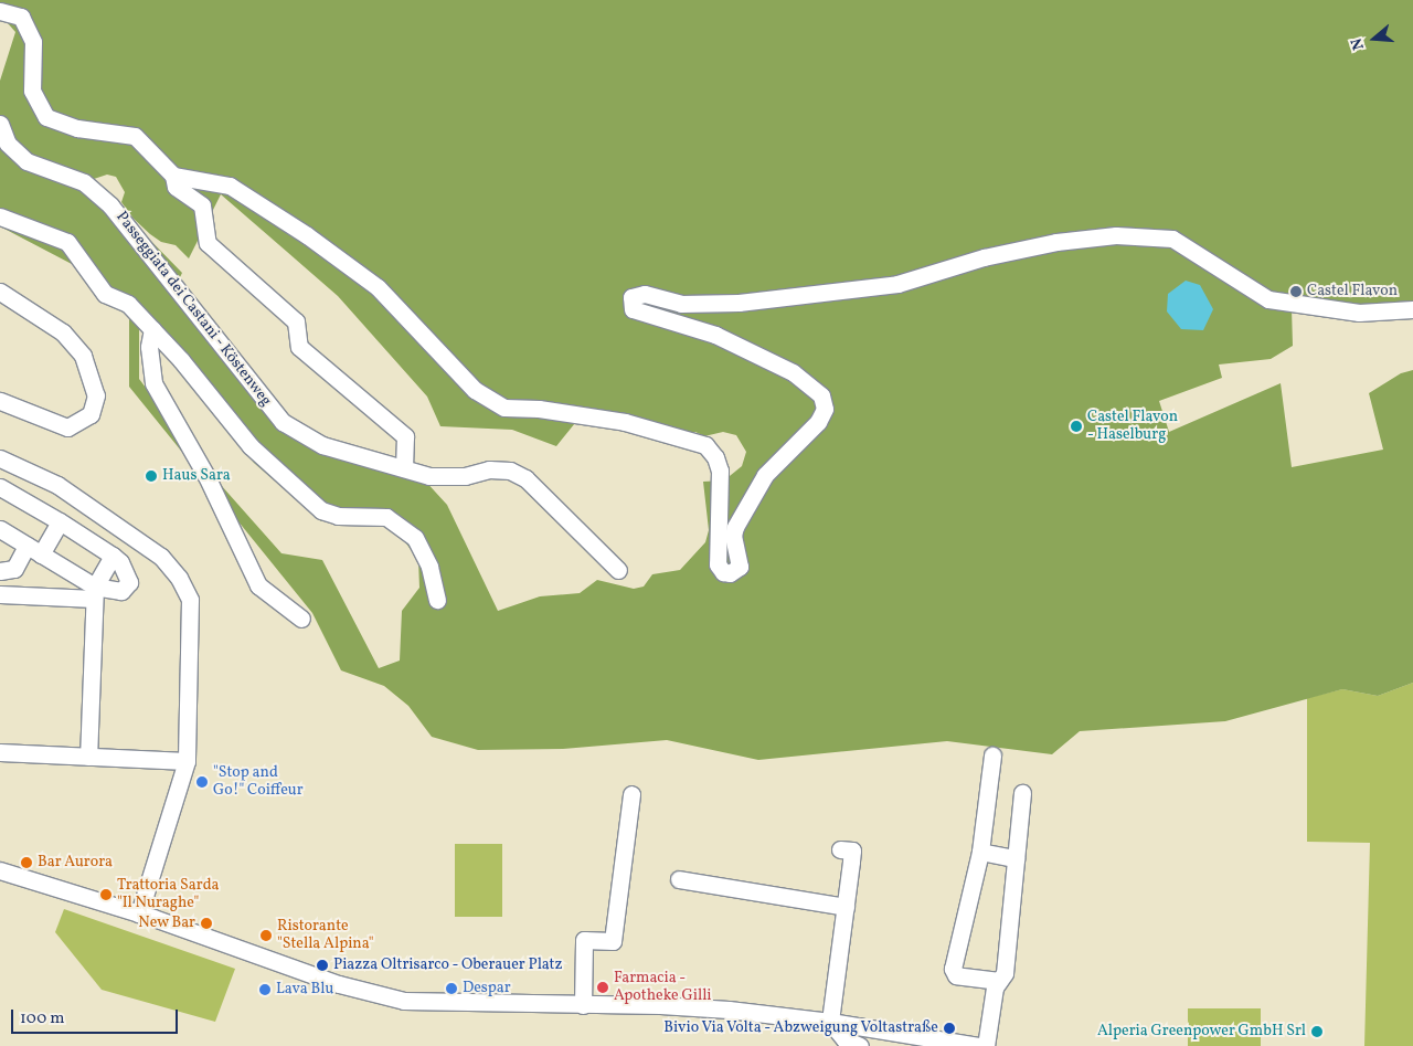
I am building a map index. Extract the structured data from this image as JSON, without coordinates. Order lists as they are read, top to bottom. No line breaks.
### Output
{"streets":{"street":["Passeggiata dei Castani - Köstenweg"]},"places":["Castel Flavon","Castel Flavon - Haselburg","Haus Sara","\"Stop and Go!\" Coiffeur","Bar Aurora","Trattoria Sarda \"Il Nuraghe\"","New Bar","Ristorante \"Stella Alpina\"","Piazza Oltrisarco - Oberauer Platz","Farmacia - Apotheke Gilli","Despar","Lava Blu","Bivio Via Volta - Abzweigung Voltastraße","Alperia Greenpower GmbH Srl"],"scale_bar":"100 m","north":"left"}
